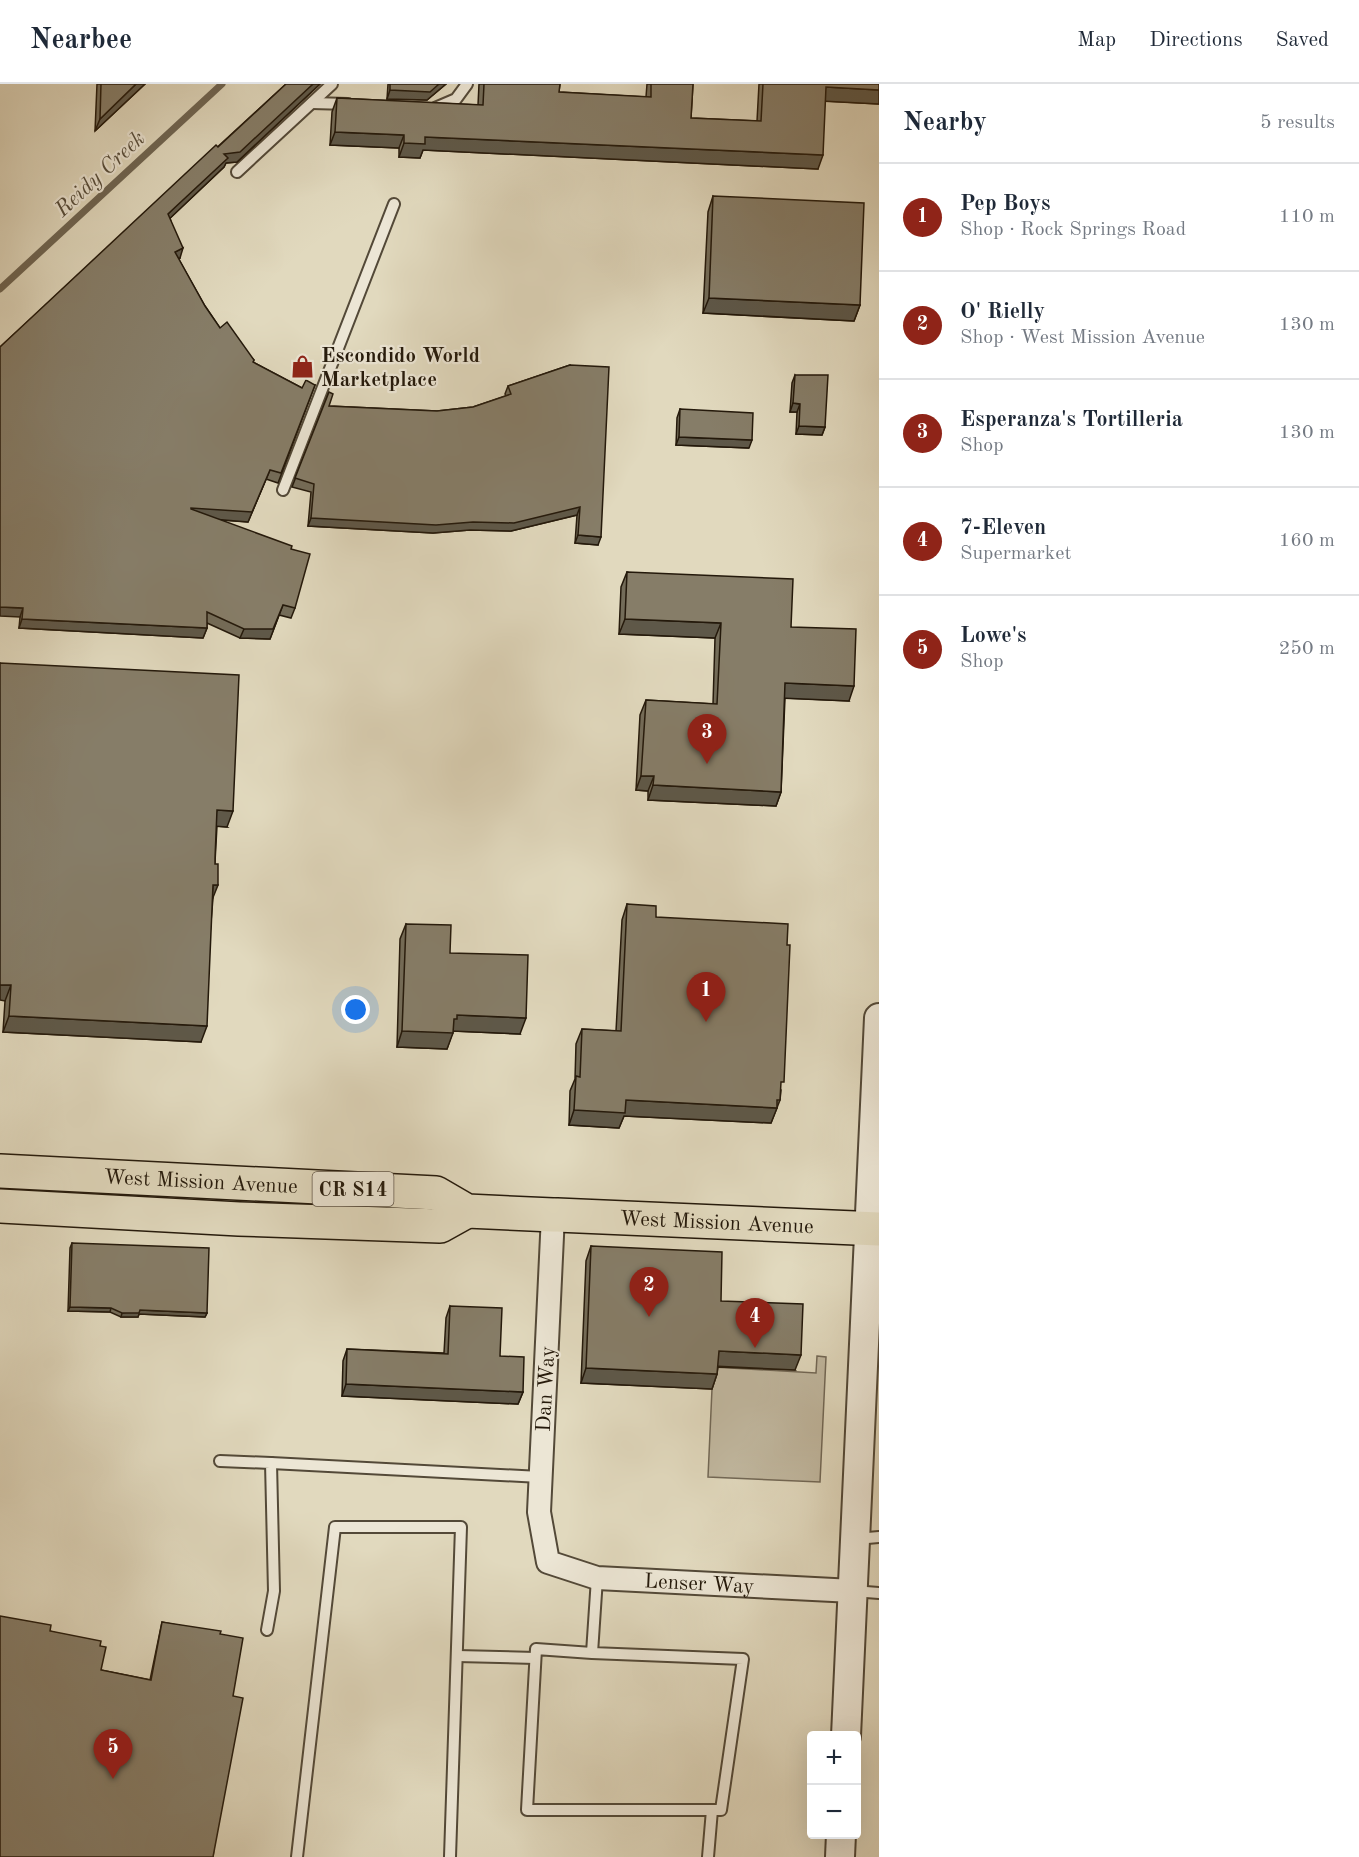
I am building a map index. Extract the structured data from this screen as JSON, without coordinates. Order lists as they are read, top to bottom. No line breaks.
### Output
{"streets":{"main road":["West Mission Avenue","CR S14"],"street":["Dan Way","Lenser Way"]},"crossings":[["West Mission Avenue","Dan Way"],["Dan Way","Lenser Way"]],"water":["Reidy Creek"],"places":{"shop":["Escondido World Marketplace"]},"page":{"header":"Nearbee","nav":["Map","Directions","Saved"],"heading":["Nearby","5 results"],"list":[{"mark":"1","name":"Pep Boys","note":"Shop · Rock Springs Road","value":"110 m"},{"mark":"2","name":"O' Rielly","note":"Shop · West Mission Avenue","value":"130 m"},{"mark":"3","name":"Esperanza's Tortilleria","note":"Shop","value":"130 m"},{"mark":"4","name":"7-Eleven","note":"Supermarket","value":"160 m"},{"mark":"5","name":"Lowe's","note":"Shop","value":"250 m"}],"pins":["3","1","2","4","5"],"map_buttons":["+","−"]}}
